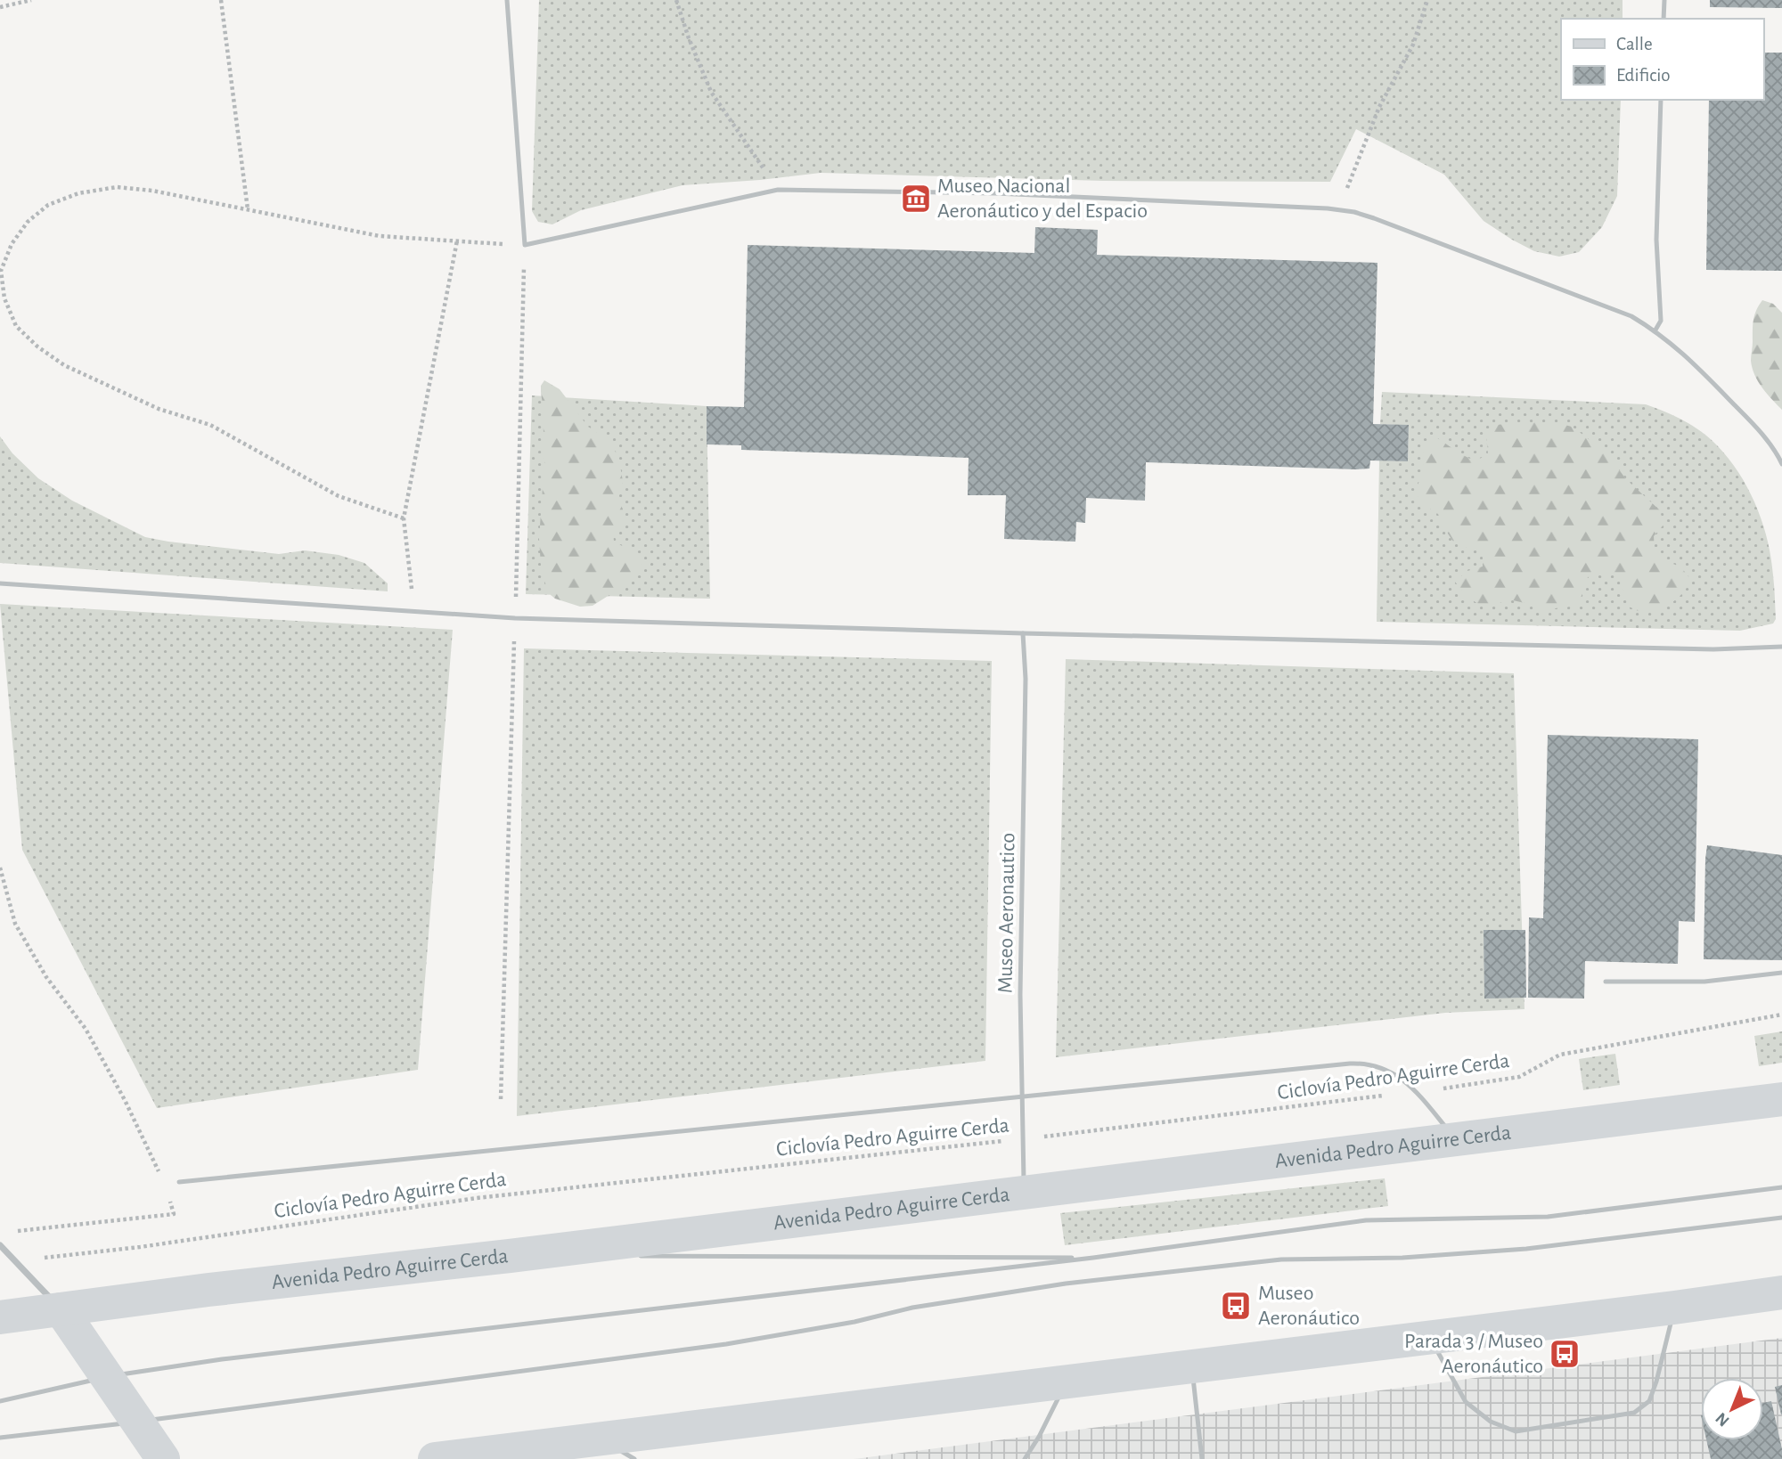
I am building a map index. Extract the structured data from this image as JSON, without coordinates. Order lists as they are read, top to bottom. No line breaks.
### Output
{"streets":{"main road":["Avenida Pedro Aguirre Cerda"],"lane":["Museo Aeronautico"],"path":["Ciclovía Pedro Aguirre Cerda"]},"crossings":[["Museo Aeronautico","Ciclovía Pedro Aguirre Cerda"],["Museo Aeronautico","Avenida Pedro Aguirre Cerda"]],"places":{"museum":["Museo Nacional Aeronáutico y del Espacio"],"bus stop":["Museo Aeronáutico","Parada 3 / Museo Aeronáutico"]},"legend":["Calle","Edificio"],"north":"bottom left"}
